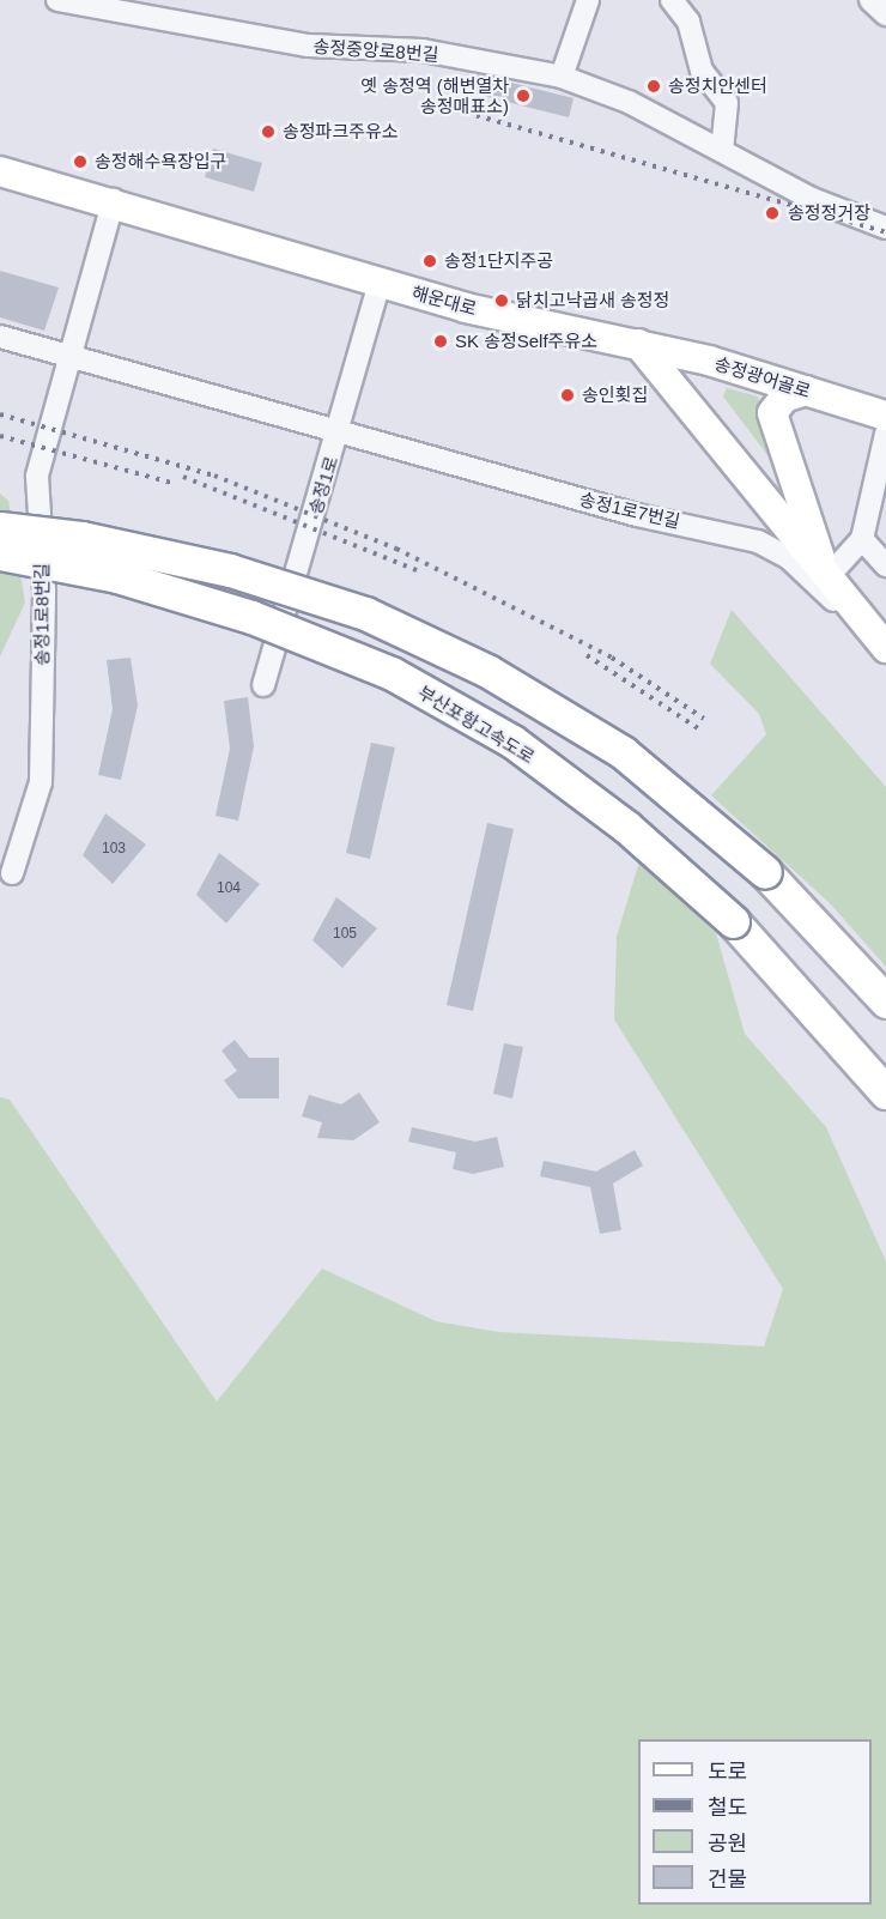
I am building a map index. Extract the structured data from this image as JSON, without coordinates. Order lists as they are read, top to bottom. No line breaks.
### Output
{"streets":{"highway":["부산포항고속도로"],"main road":["해운대로","송정광어골로"],"street":["송정중앙로8번길","송정1로","송정1로7번길","송정1로8번길"]},"crossings":[["해운대로","송정광어골로"],["해운대로","송정1로"],["해운대로","송정1로8번길"],["송정1로","송정1로7번길"]],"places":["송정치안센터","옛 송정역 (해변열차 송정매표소)","송정파크주유소","송정해수욕장입구","송정정거장","송정1단지주공","닭치고낙곱새 송정정","SK 송정Self주유소","송인횟집"],"house_numbers":["103","104","105"],"legend":["도로","철도","공원","건물"]}
